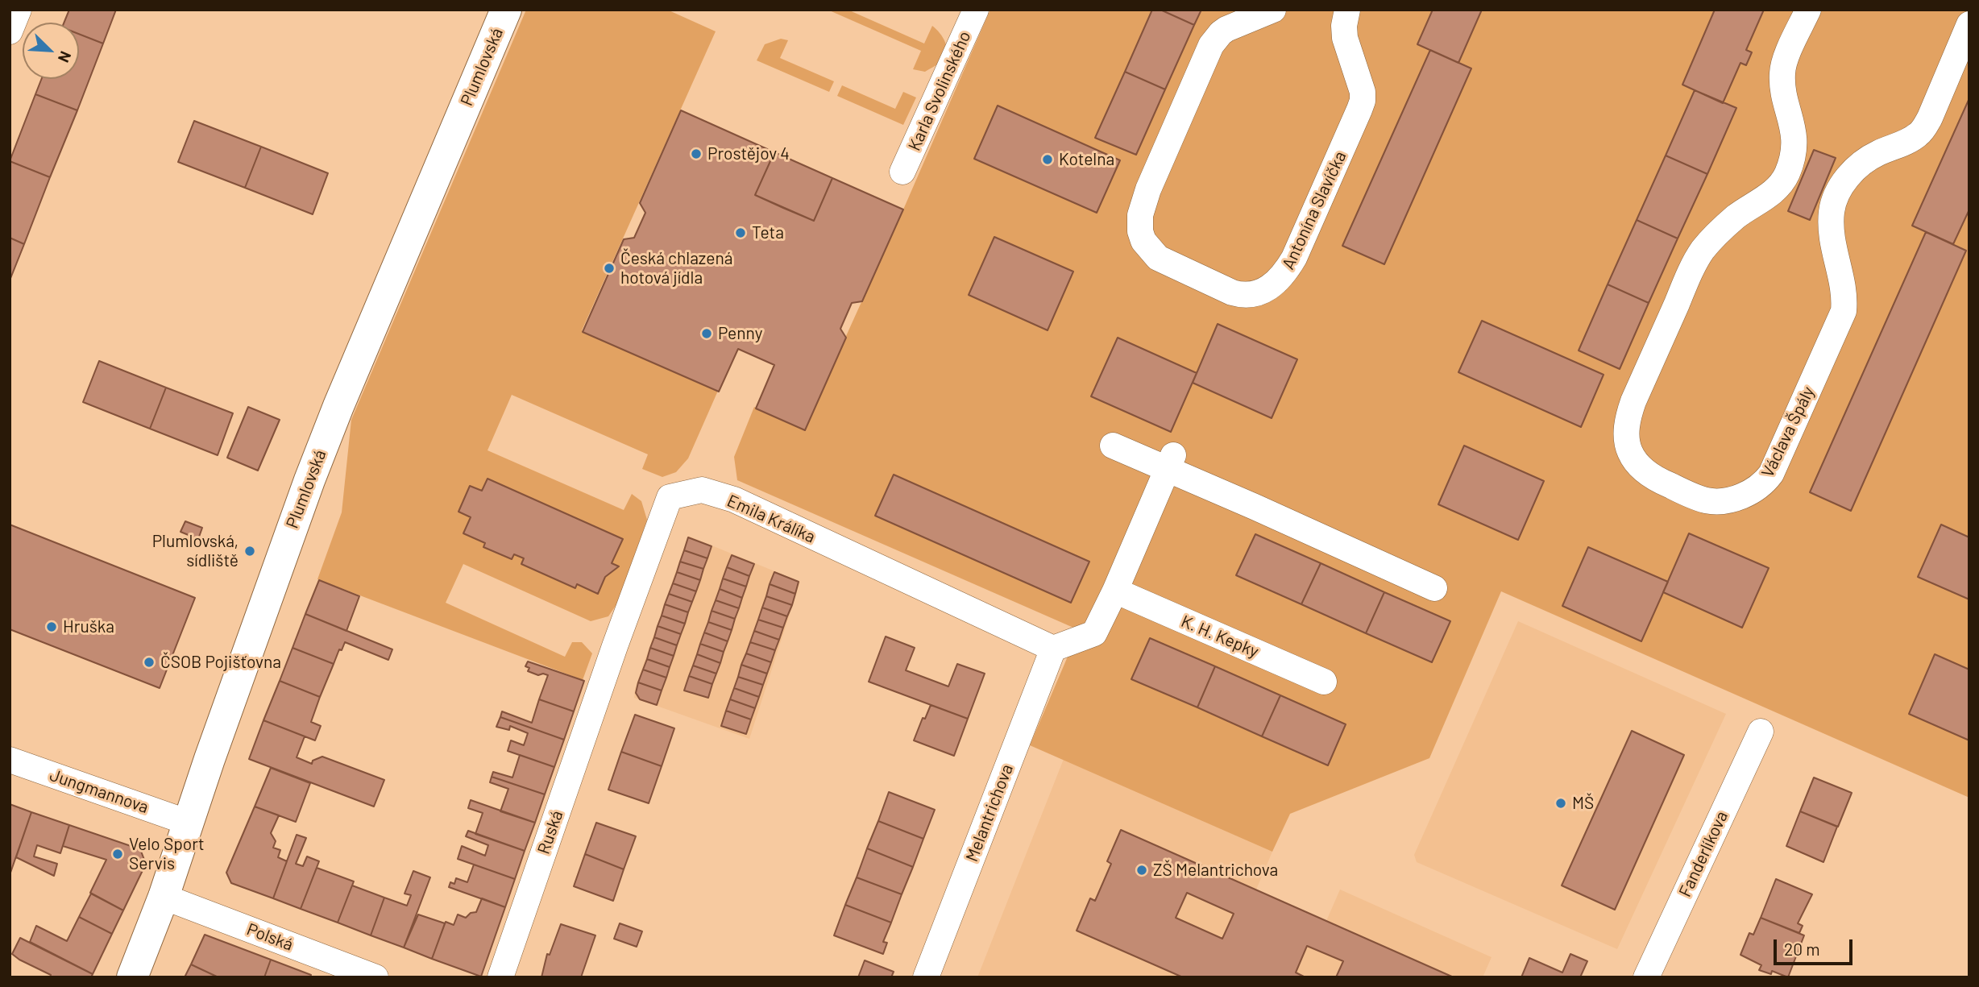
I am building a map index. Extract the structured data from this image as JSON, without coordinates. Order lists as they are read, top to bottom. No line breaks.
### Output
{"streets":{"main road":["Plumlovská"],"street":["Karla Svolinského","Antonína Slavíčka","Václava Špály","Emila Králíka","K. H. Kepky","Jungmannova","Melantrichova","Ruská","Fanderlíkova","Polská"]},"crossings":[["Plumlovská","Jungmannova"],["Plumlovská","Polská"],["Emila Králíka","Melantrichova"],["Emila Králíka","Ruská"]],"places":["Prostějov 4","Kotelna","Teta","Česká chlazená hotová jídla","Penny","Plumlovská, sídliště","Hruška","ČSOB Pojišťovna","MŠ","Velo Sport Servis","ZŠ Melantrichova"],"scale_bar":"20 m","north":"bottom right"}
